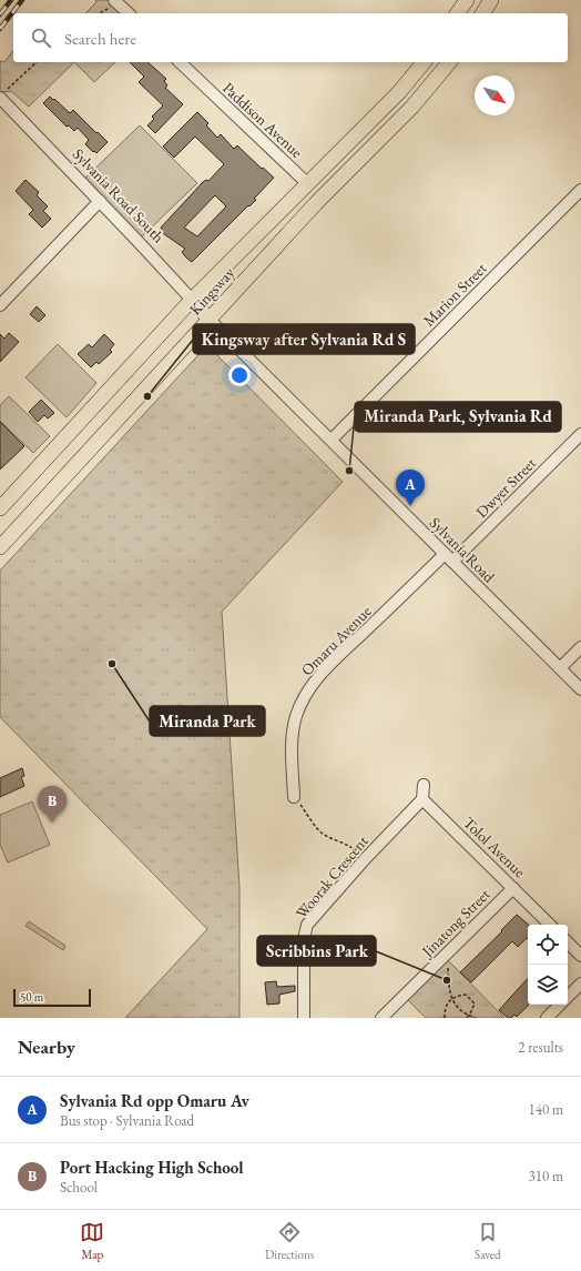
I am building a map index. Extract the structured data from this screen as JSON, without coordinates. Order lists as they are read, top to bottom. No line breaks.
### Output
{"streets":{"main road":["Sylvania Road South","Kingsway"],"street":["Paddison Avenue","Marion Street","Dwyer Street","Sylvania Road","Omaru Avenue","Tolol Avenue","Woorak Crescent","Jinatong Street"]},"crossings":[["Paddison Avenue","Kingsway"],["Sylvania Road South","Kingsway"],["Sylvania Road South","Sylvania Road"],["Kingsway","Sylvania Road"],["Marion Street","Sylvania Road"],["Dwyer Street","Sylvania Road"],["Dwyer Street","Omaru Avenue"],["Sylvania Road","Omaru Avenue"],["Tolol Avenue","Woorak Crescent"],["Tolol Avenue","Jinatong Street"]],"places":["Kingsway after Sylvania Rd S","Miranda Park, Sylvania Rd","Miranda Park","Scribbins Park"],"scale_bar":"50 m","north":"bottom right","page":{"search":"Search here","pins":["A","B"],"scale":"50 m","heading":["Nearby","2 results"],"list":[{"mark":"A","name":"Sylvania Rd opp Omaru Av","note":"Bus stop · Sylvania Road","value":"140 m"},{"mark":"B","name":"Port Hacking High School","note":"School","value":"310 m"}],"nav":["Map","Directions","Saved"]}}
